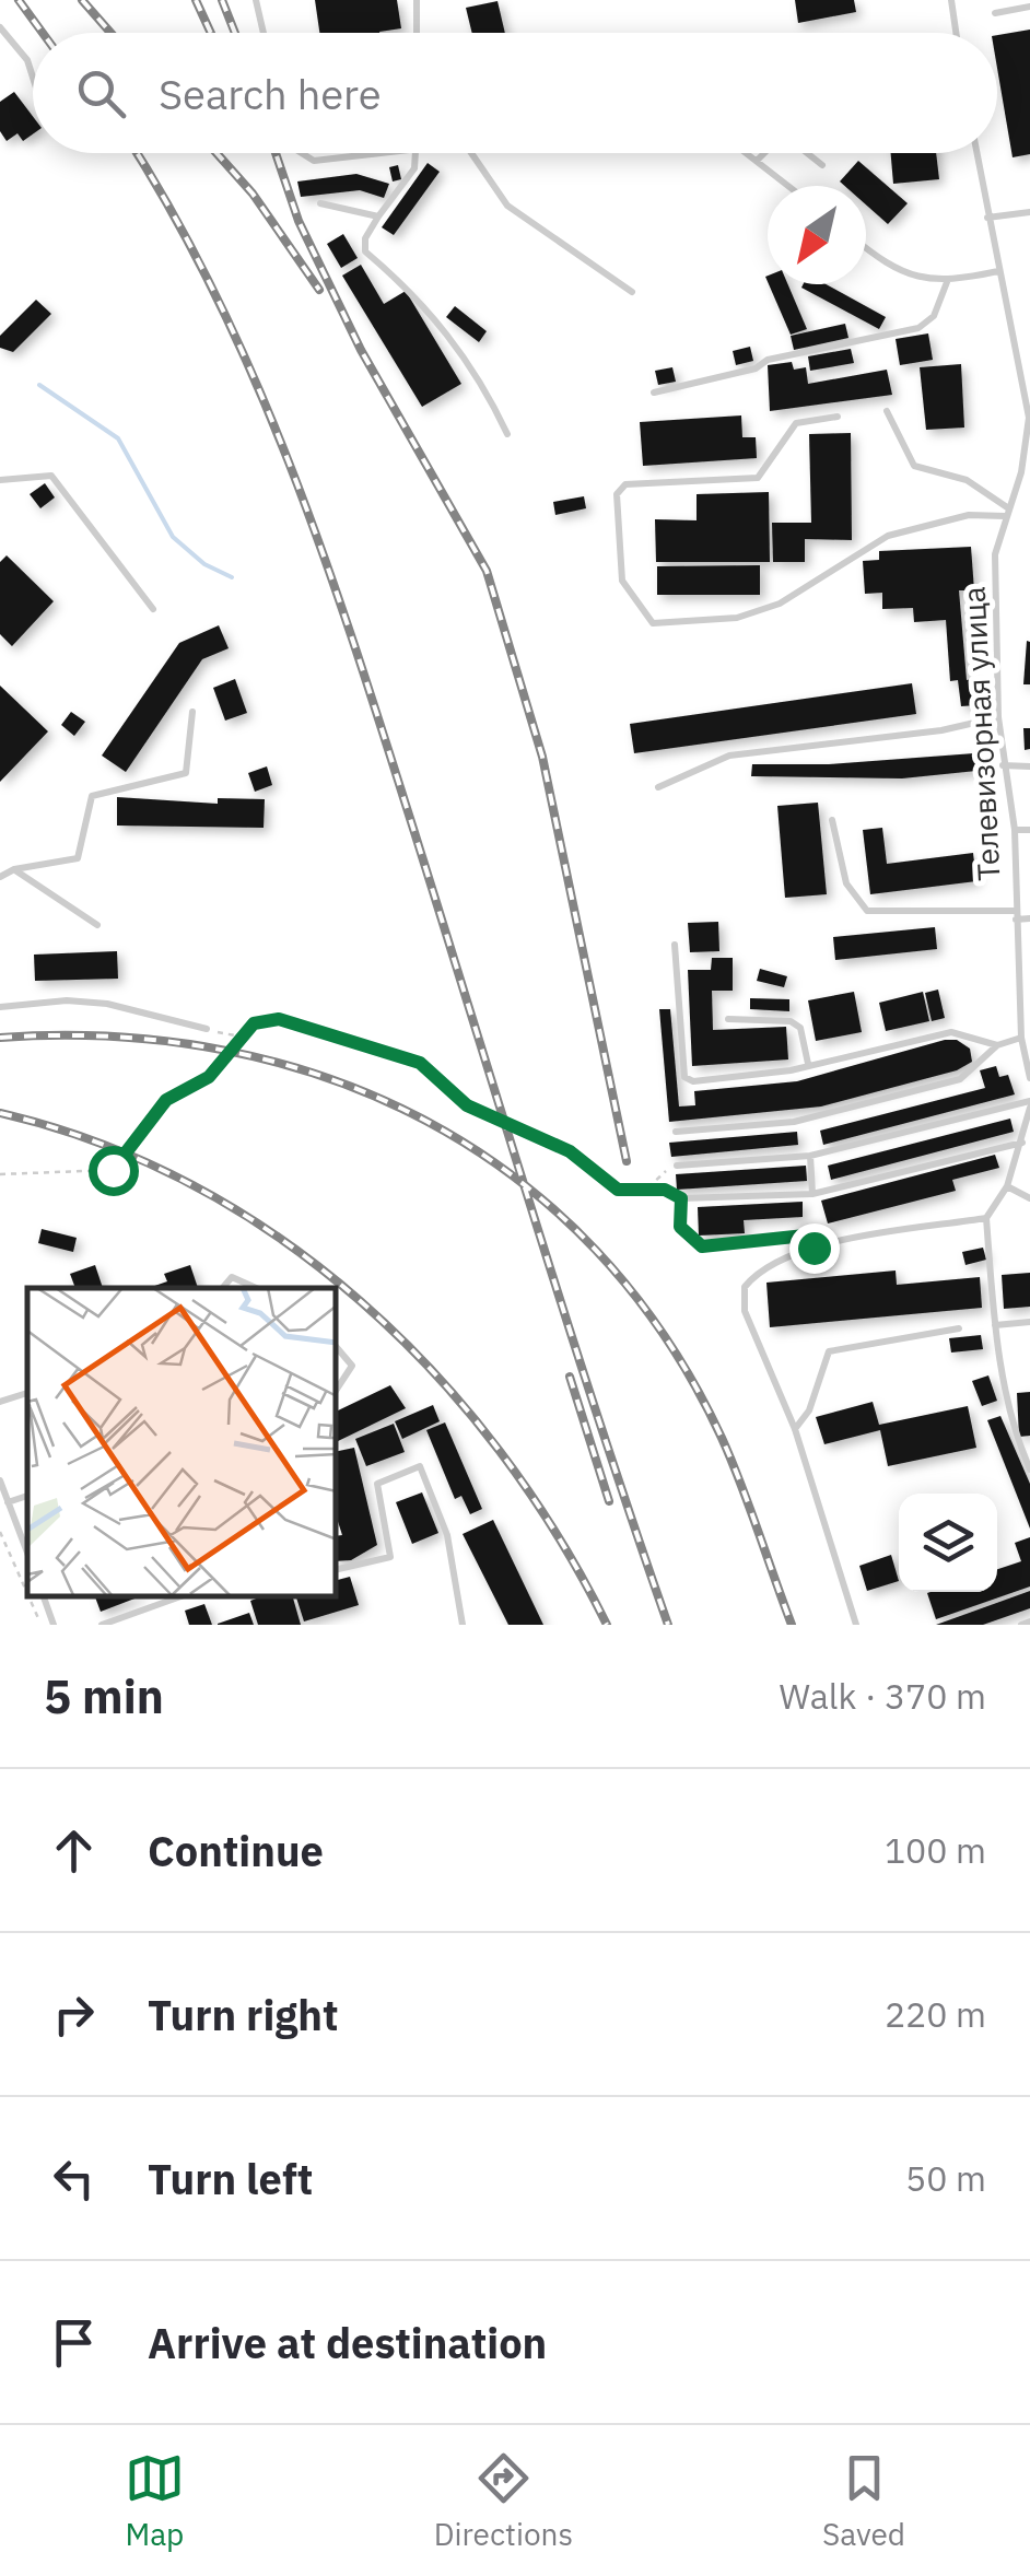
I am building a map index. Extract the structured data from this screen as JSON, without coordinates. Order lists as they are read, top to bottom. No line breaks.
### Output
{"streets":{"lane":["Телевизорная улица"]},"north":"bottom left","page":{"search":"Search here","heading":["5 min","Walk · 370 m"],"list":[["Continue","100 m"],["Turn right","220 m"],["Turn left","50 m"],"Arrive at destination"],"nav":["Map","Directions","Saved"]}}
